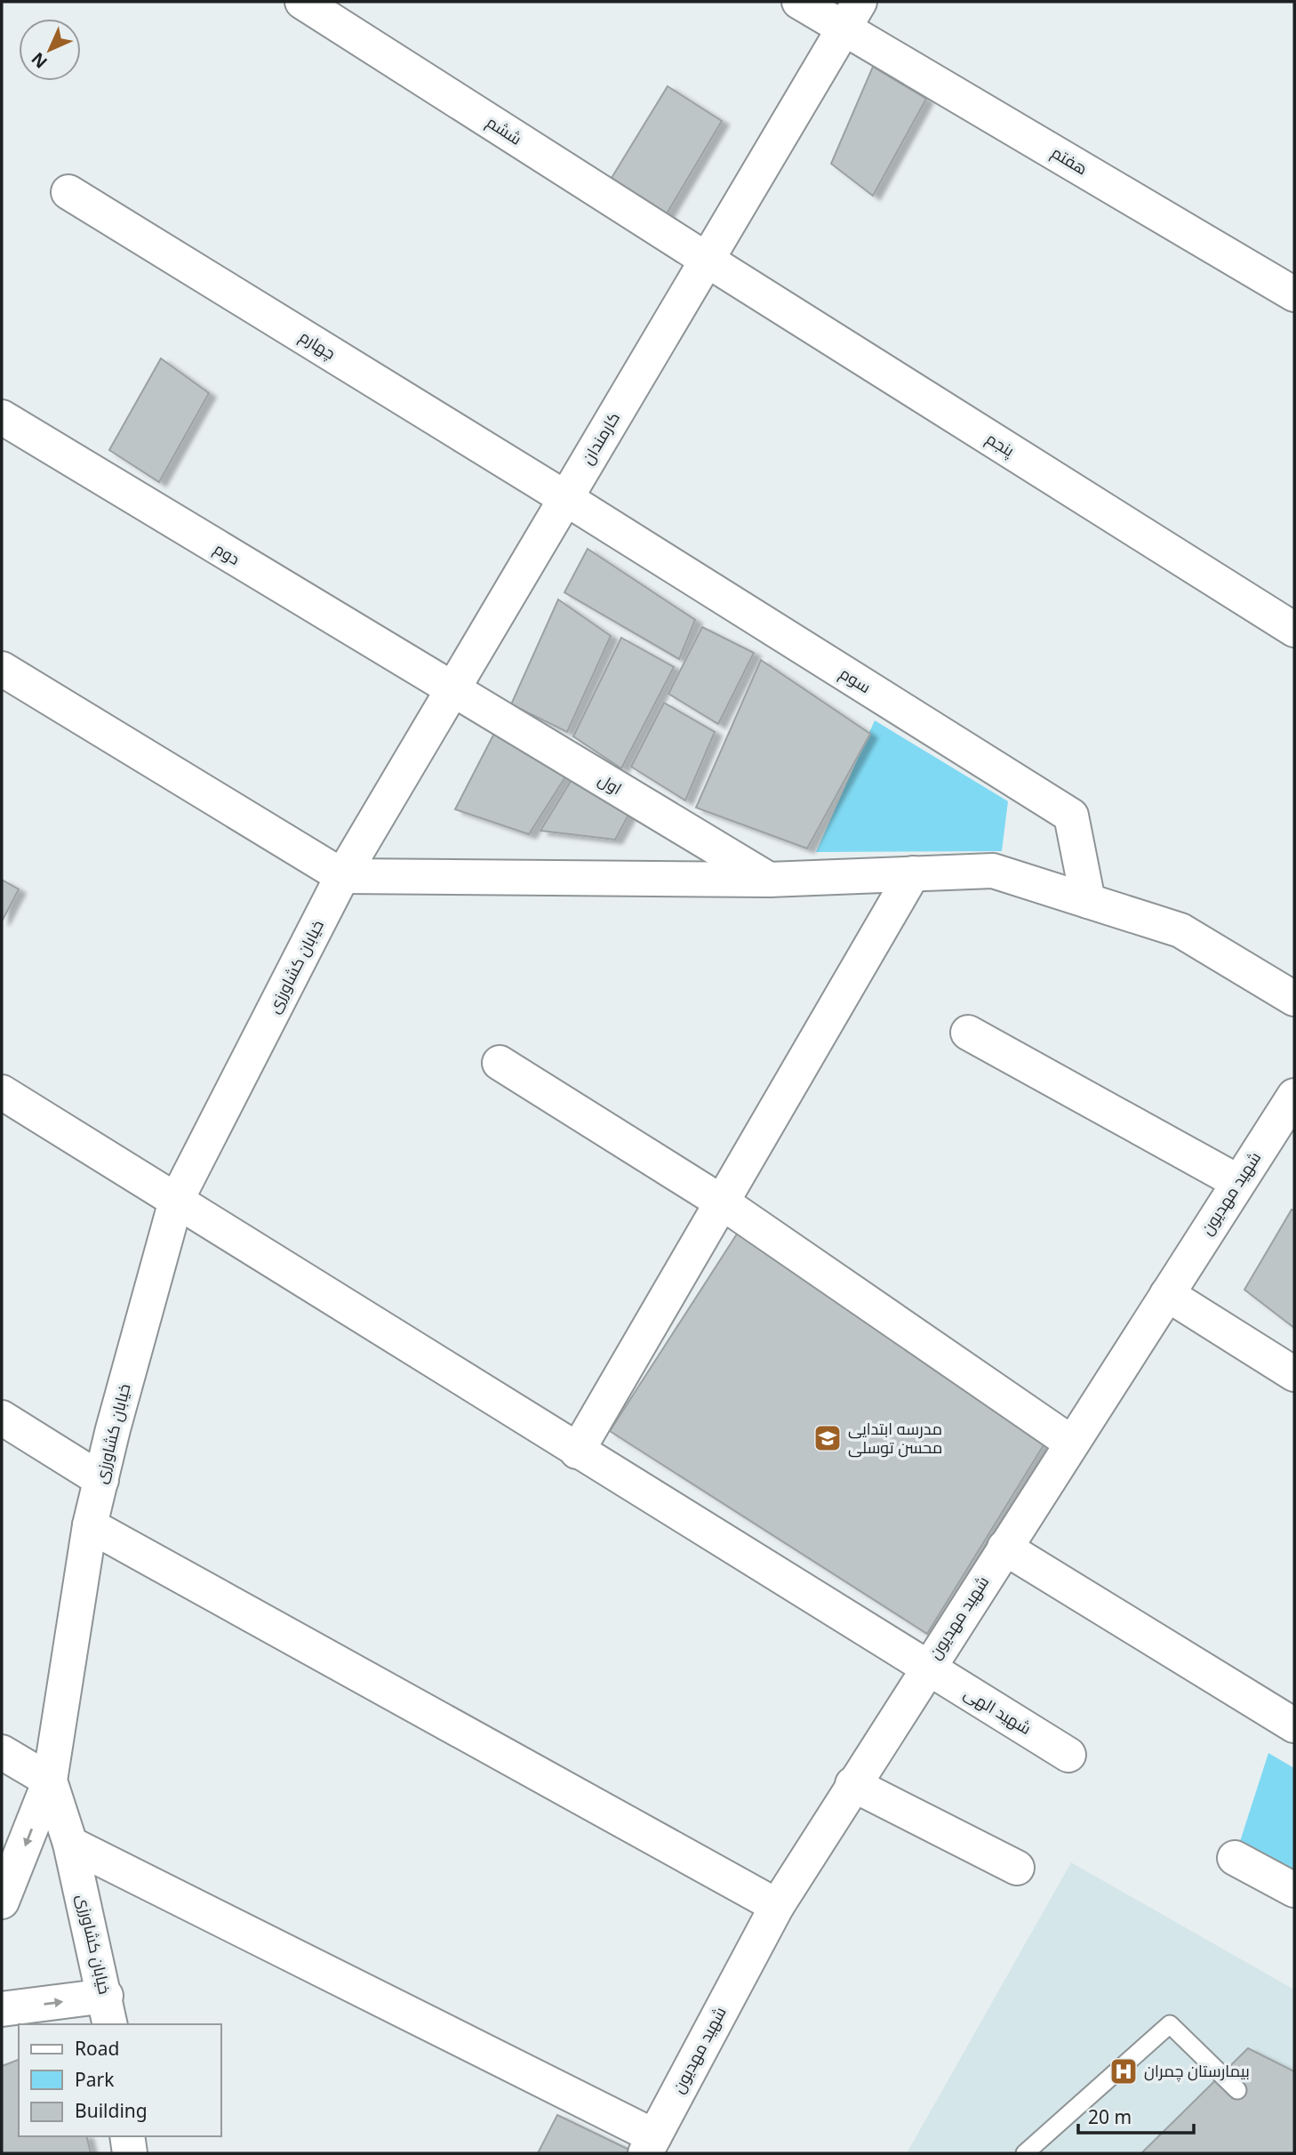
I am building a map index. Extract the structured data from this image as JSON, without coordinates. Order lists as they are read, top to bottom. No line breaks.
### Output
{"streets":{"street":["ششم","هفتم","چهارم","کارمندان","پنجم","دوم","سوم","اول","خیابان کشاورزی","شهید مهدیون","شهید الهی"]},"crossings":[["ششم","کارمندان"],["ششم","پنجم"],["هفتم","کارمندان"],["چهارم","کارمندان"],["چهارم","سوم"],["کارمندان","پنجم"],["کارمندان","دوم"],["کارمندان","سوم"],["کارمندان","اول"],["کارمندان","خیابان کشاورزی"],["دوم","اول"],["خیابان کشاورزی","شهید الهی"],["شهید مهدیون","شهید الهی"]],"places":{"school or university":["مدرسه ابتدایی محسن توسلی"],"hospital":["بیمارستان چمران"]},"legend":["Road","Park","Building"],"scale_bar":"20 m","north":"bottom left"}
